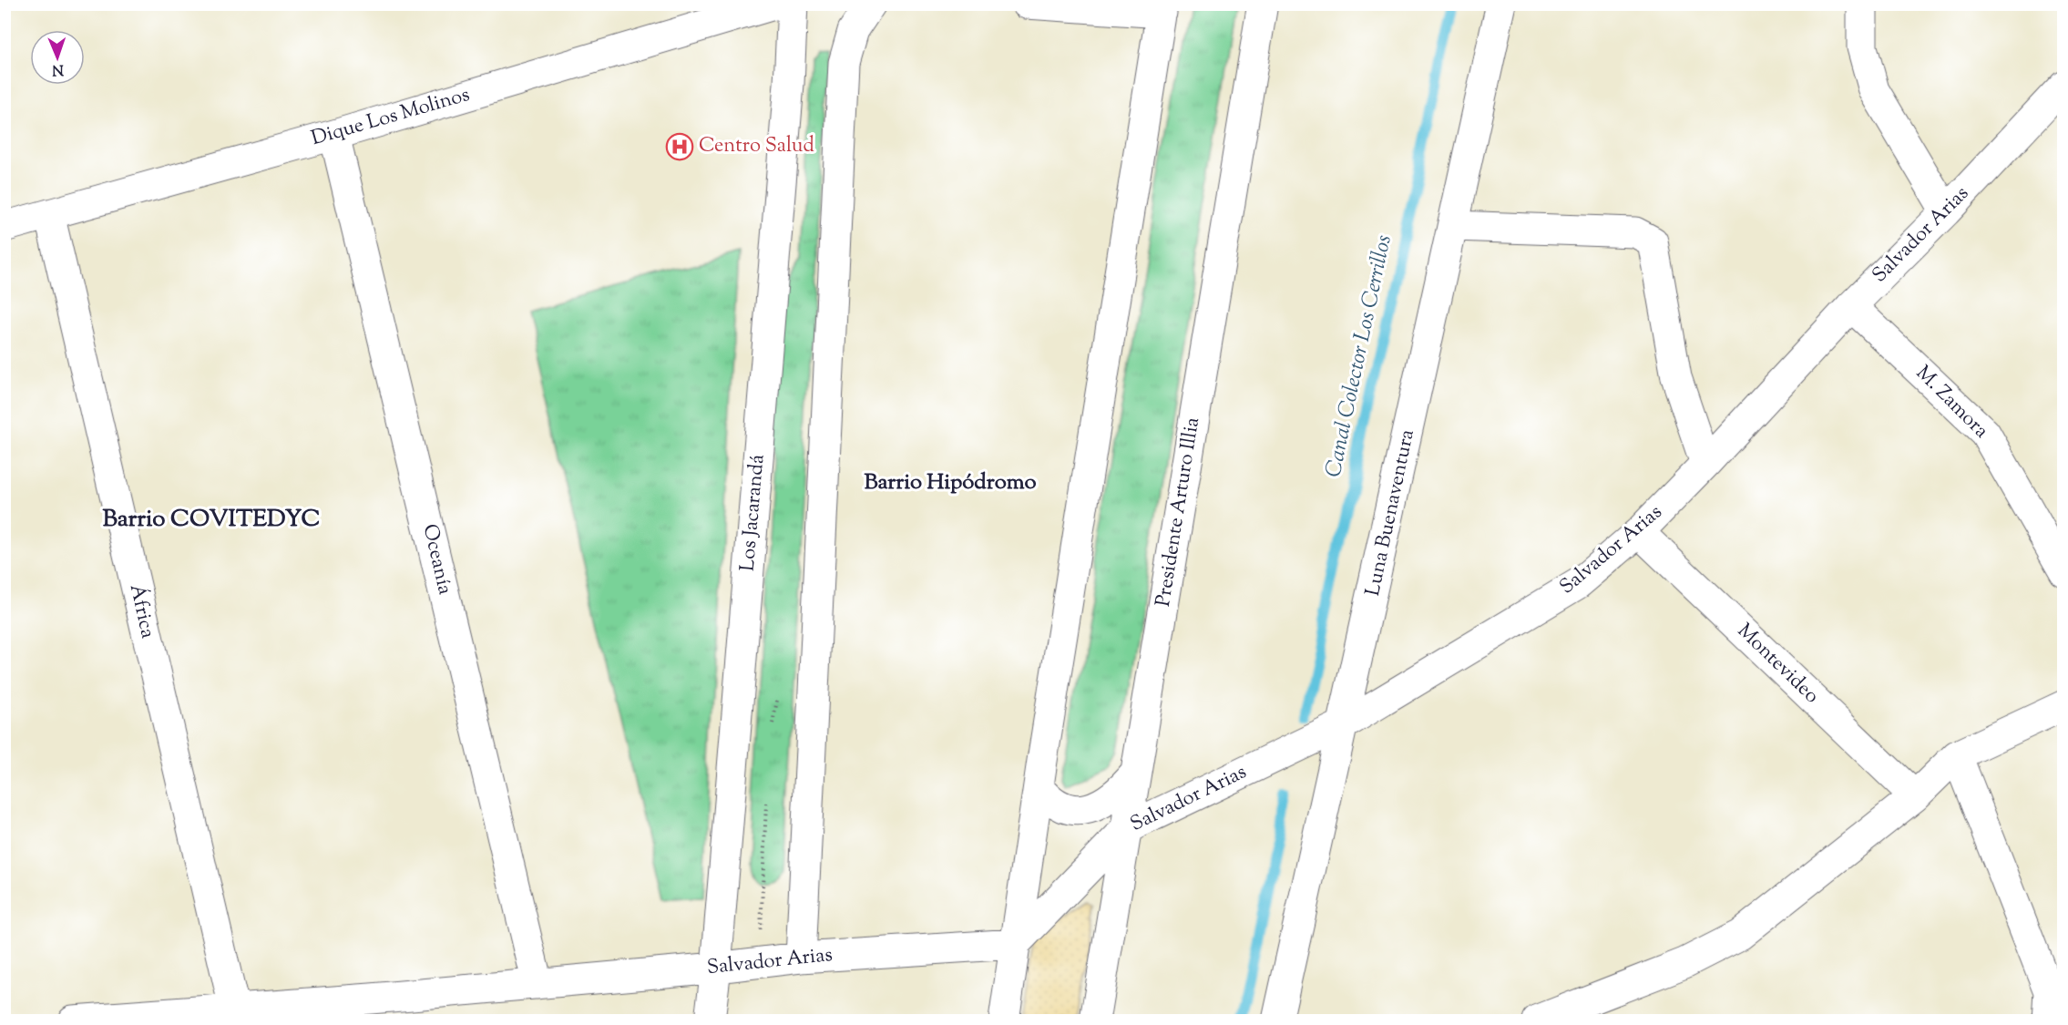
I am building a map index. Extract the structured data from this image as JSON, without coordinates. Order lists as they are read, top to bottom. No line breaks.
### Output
{"streets":{"street":["Dique Los Molinos","Salvador Arias","M. Zamora","Presidente Arturo Illia","Los Jacarandá","Luna Buenaventura","Oceanía","África","Montevideo"]},"crossings":[["Dique Los Molinos","Oceanía"],["Dique Los Molinos","África"],["Salvador Arias","M. Zamora"],["Salvador Arias","Presidente Arturo Illia"],["Salvador Arias","Los Jacarandá"],["Salvador Arias","Luna Buenaventura"],["Salvador Arias","Oceanía"],["Salvador Arias","África"],["Salvador Arias","Montevideo"]],"districts":["Barrio Hipódromo","Barrio COVITEDYC"],"water":["Canal Colector Los Cerrillos"],"places":{"hospital":["Centro Salud"]},"north":"bottom"}
